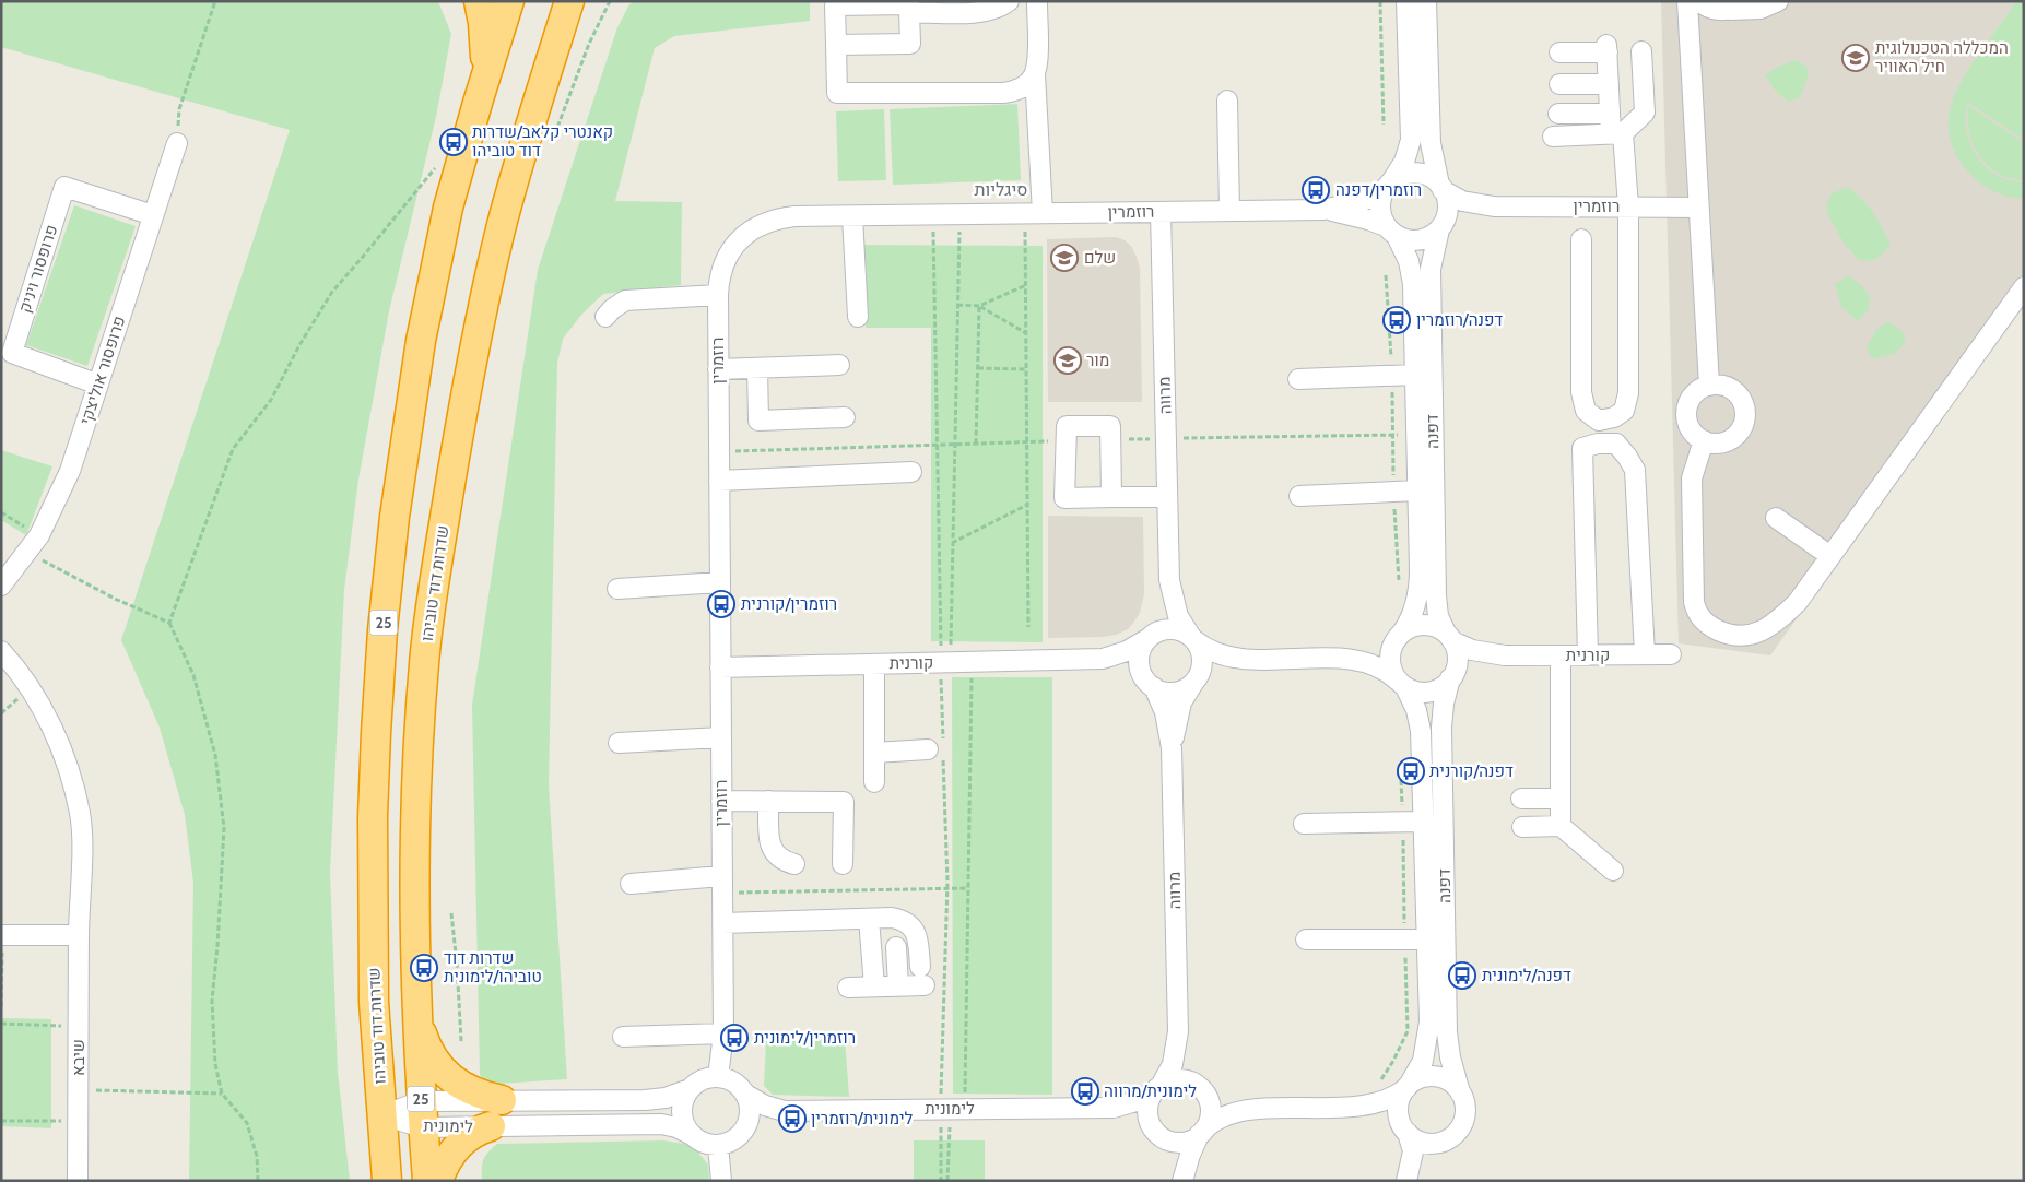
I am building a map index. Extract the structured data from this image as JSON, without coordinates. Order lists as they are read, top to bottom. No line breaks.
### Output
{"streets":{"highway":["שדרות דוד טוביהו","25"],"street":["רוזמרין","פרופסור ויניק","פרופסור אוליצקי","מרווה","דפנה","קורנית","שיבא","לימונית"]},"crossings":[["רוזמרין","מרווה"],["רוזמרין","דפנה"],["רוזמרין","קורנית"],["רוזמרין","לימונית"],["פרופסור ויניק","פרופסור אוליצקי"],["מרווה","קורנית"],["מרווה","לימונית"],["דפנה","קורנית"],["שדרות דוד טוביהו","לימונית"]],"districts":["סיגליות"],"places":{"school or university":["המכללה הטכנולוגית חיל האוויר","שלם","מור"],"bus stop":["קאנטרי קלאב/שדרות דוד טוביהו","רוזמרין/דפנה","דפנה/רוזמרין","רוזמרין/קורנית","דפנה/קורנית","שדרות דוד טוביהו/לימונית","דפנה/לימונית","רוזמרין/לימונית","לימונית/מרווה","לימונית/רוזמרין"]}}
